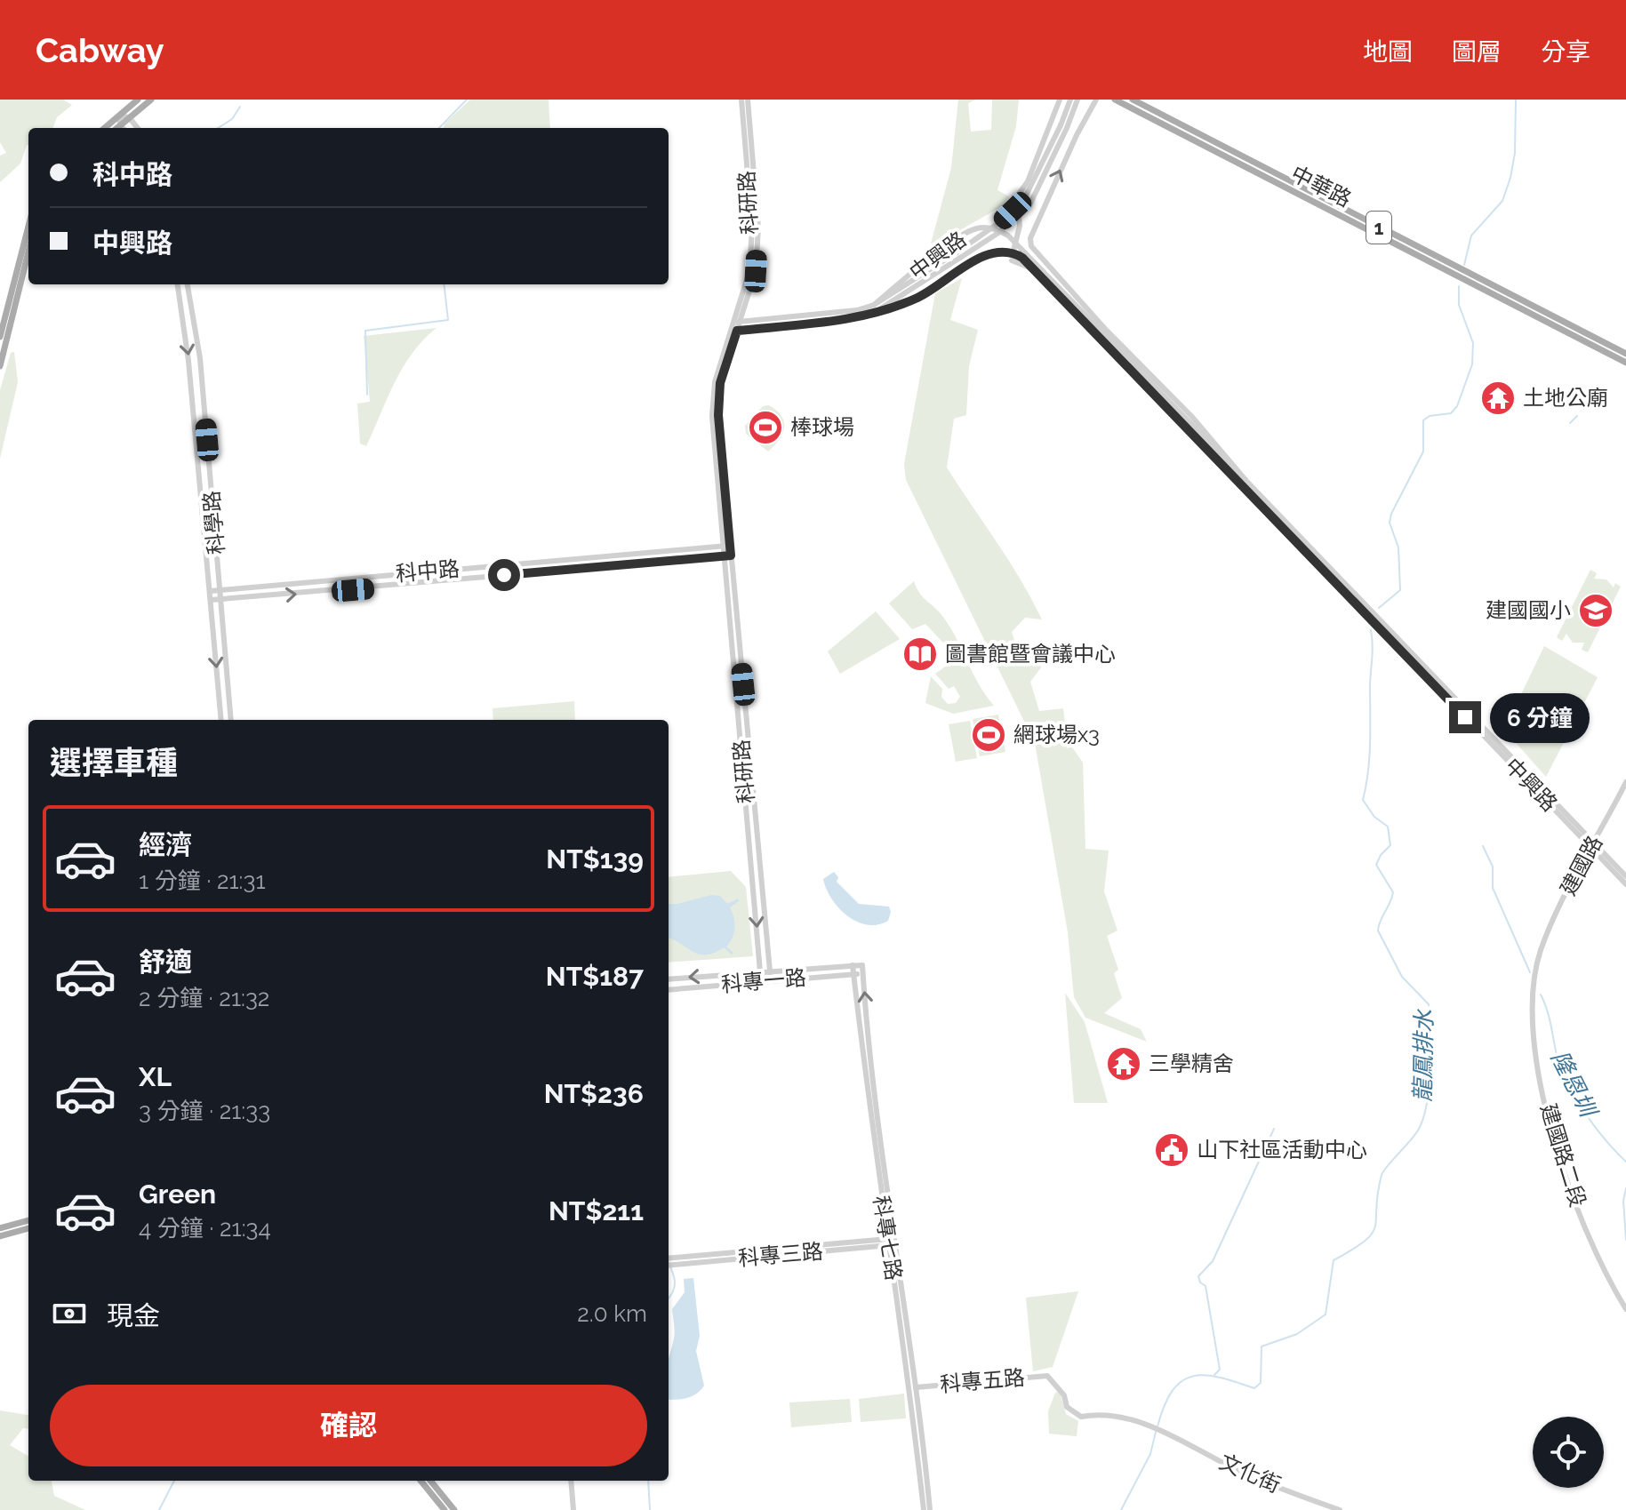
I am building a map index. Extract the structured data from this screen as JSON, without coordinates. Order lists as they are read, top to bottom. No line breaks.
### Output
{"streets":{"main road":["中華路","1"],"street":["科研路","中興路","科學路","科中路","建國路","科專一路","建國路二段","科專七路","科專三路","科專五路","文化街"]},"crossings":[["科研路","科中路"],["科研路","科專一路"],["中興路","建國路"],["科學路","科中路"],["建國路","建國路二段"],["科專一路","科專七路"],["科專七路","科專三路"],["科專七路","科專五路"],["科專五路","文化街"]],"water":["龍鳳排水","隆恩圳"],"places":{"temple":["土地公廟","三學精舍"],"sports":["棒球場","網球場x3"],"school or university":["建國國小"],"library":["圖書館暨會議中心"],"public building":["山下社區活動中心"]},"page":{"header":"Cabway","nav":["地圖","圖層","分享"],"banner":["科中路","中興路"],"bubble":"6 分鐘","heading":"選擇車種","list":[{"name":"經濟","note":"1 分鐘 · 21:31","value":"NT$139"},{"name":"舒適","note":"2 分鐘 · 21:32","value":"NT$187"},{"name":"XL","note":"3 分鐘 · 21:33","value":"NT$236"},{"name":"Green","note":"4 分鐘 · 21:34","value":"NT$211"}],"pay":["現金","2.0 km"],"buttons":"確認"}}
